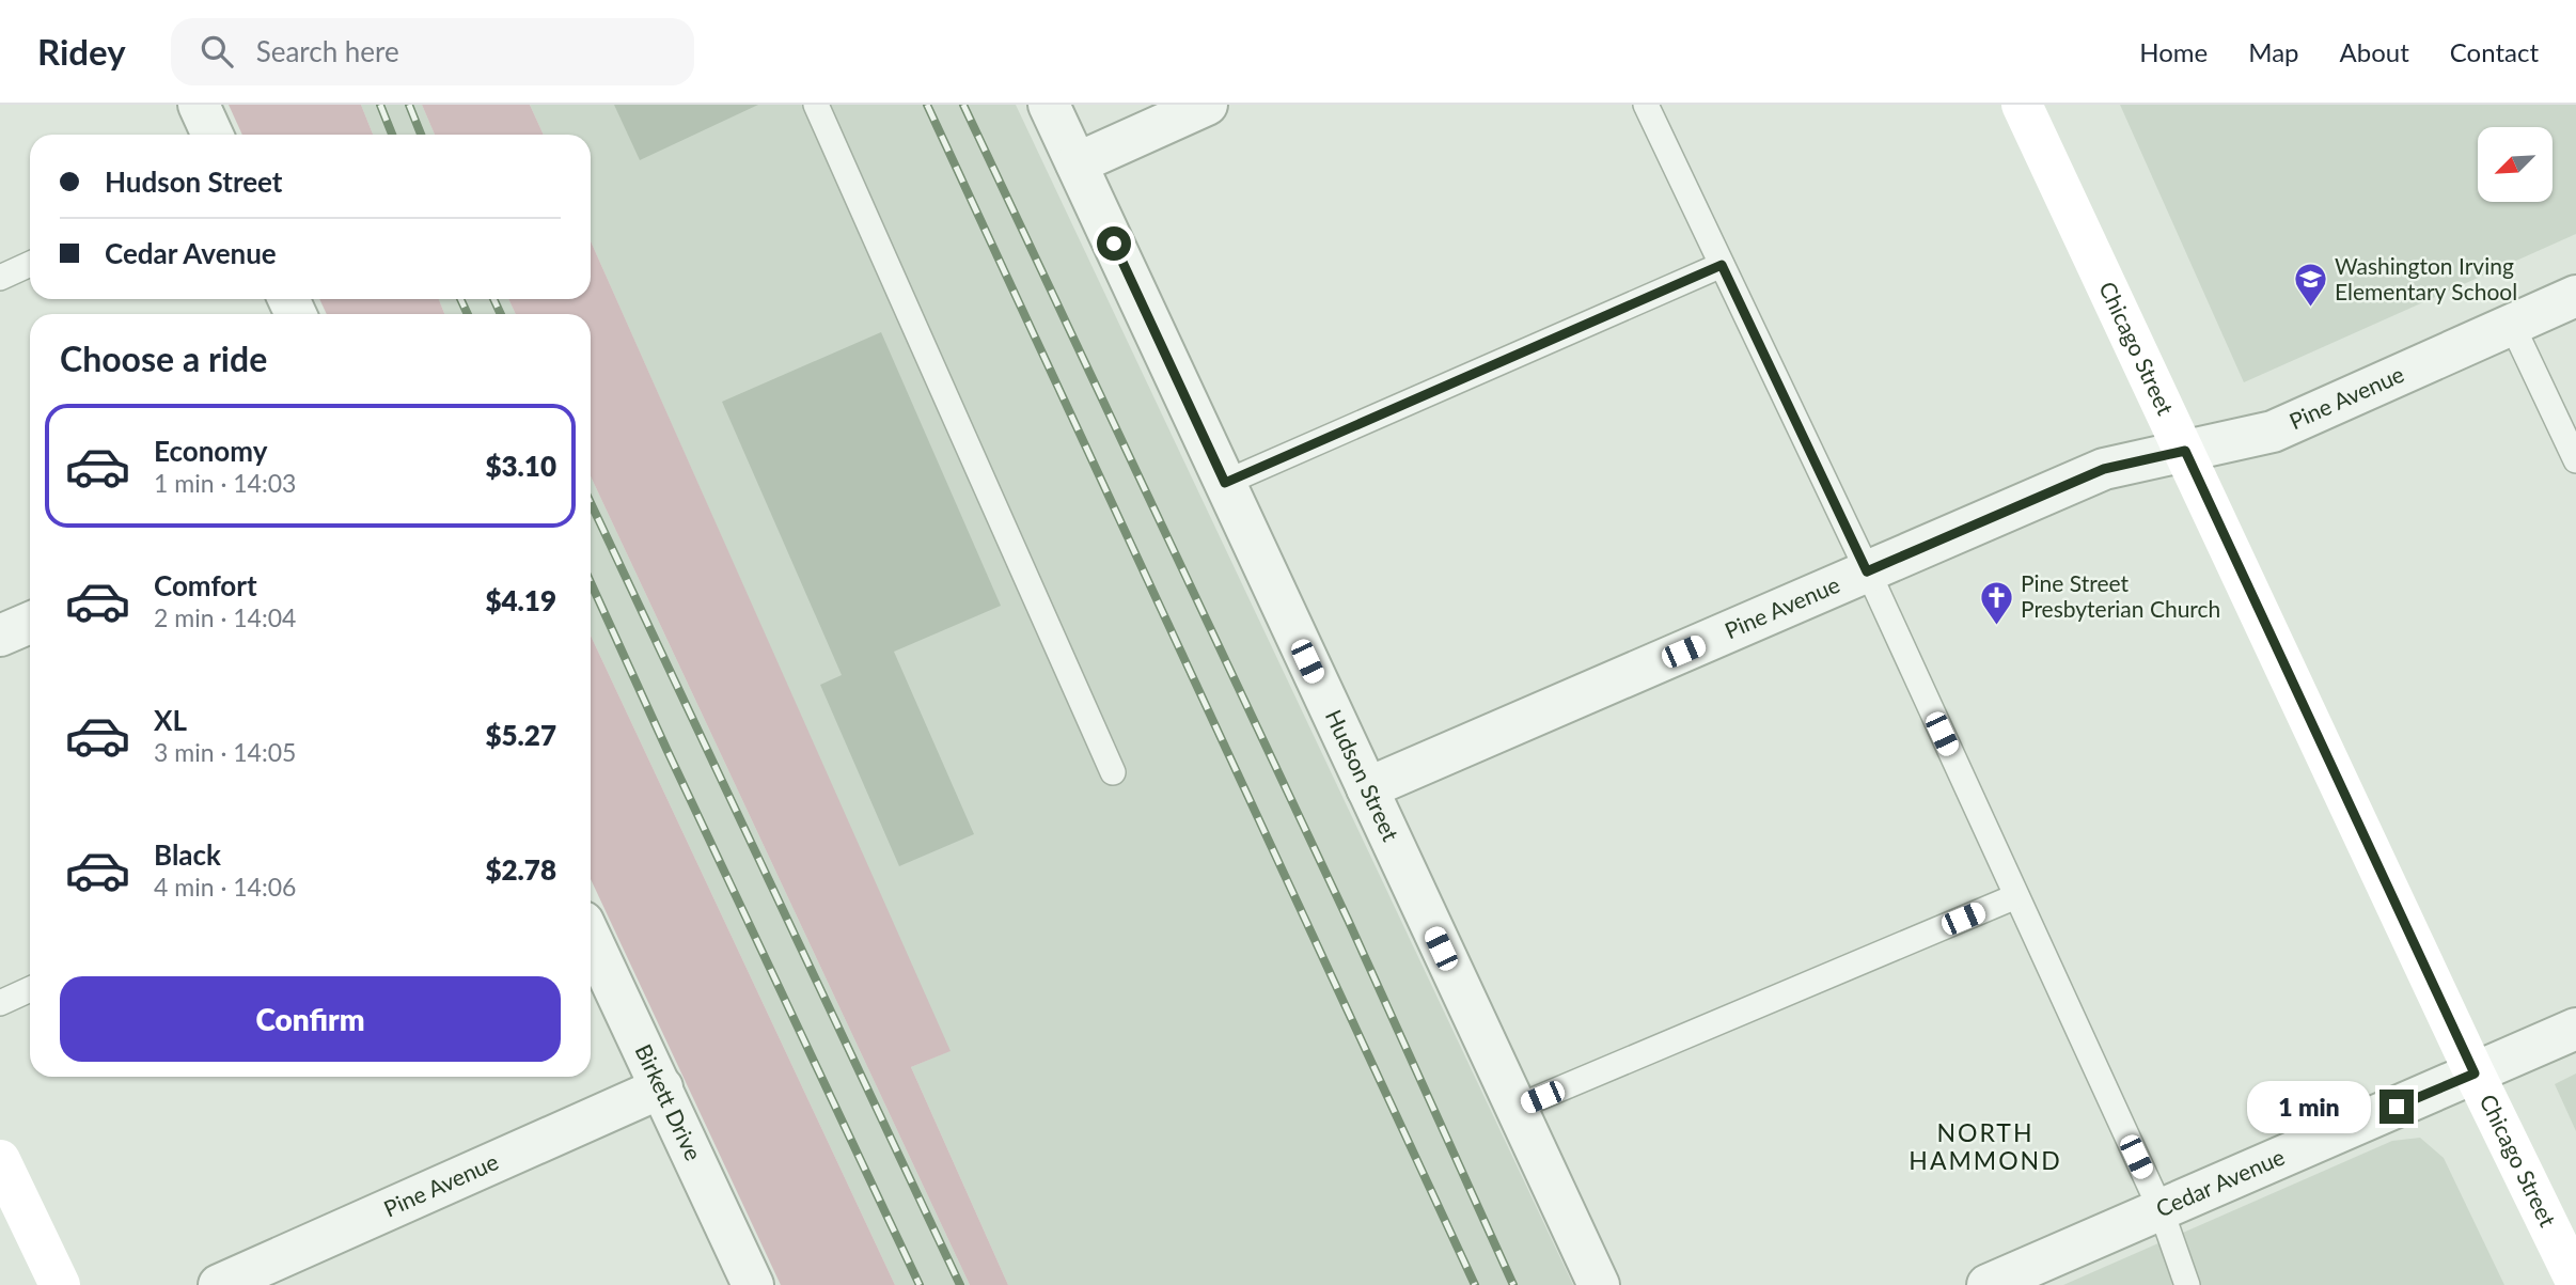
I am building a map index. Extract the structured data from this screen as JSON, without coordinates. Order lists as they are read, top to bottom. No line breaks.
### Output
{"streets":{"main road":["Chicago Street"],"street":["Pine Avenue","Hudson Street","Birkett Drive","Cedar Avenue"]},"crossings":[["Chicago Street","Pine Avenue"],["Chicago Street","Cedar Avenue"],["Pine Avenue","Hudson Street"],["Pine Avenue","Birkett Drive"]],"districts":["NORTH HAMMOND"],"places":{"school or university":["Washington Irving Elementary School"],"church":["Pine Street Presbyterian Church"]},"north":"bottom left","page":{"header":"Ridey","search":"Search here","nav":["Home","Map","About","Contact"],"banner":["Hudson Street","Cedar Avenue"],"heading":"Choose a ride","list":[{"name":"Economy","note":"1 min · 14:03","value":"$3.10"},{"name":"Comfort","note":"2 min · 14:04","value":"$4.19"},{"name":"XL","note":"3 min · 14:05","value":"$5.27"},{"name":"Black","note":"4 min · 14:06","value":"$2.78"}],"buttons":"Confirm","bubble":"1 min"}}
